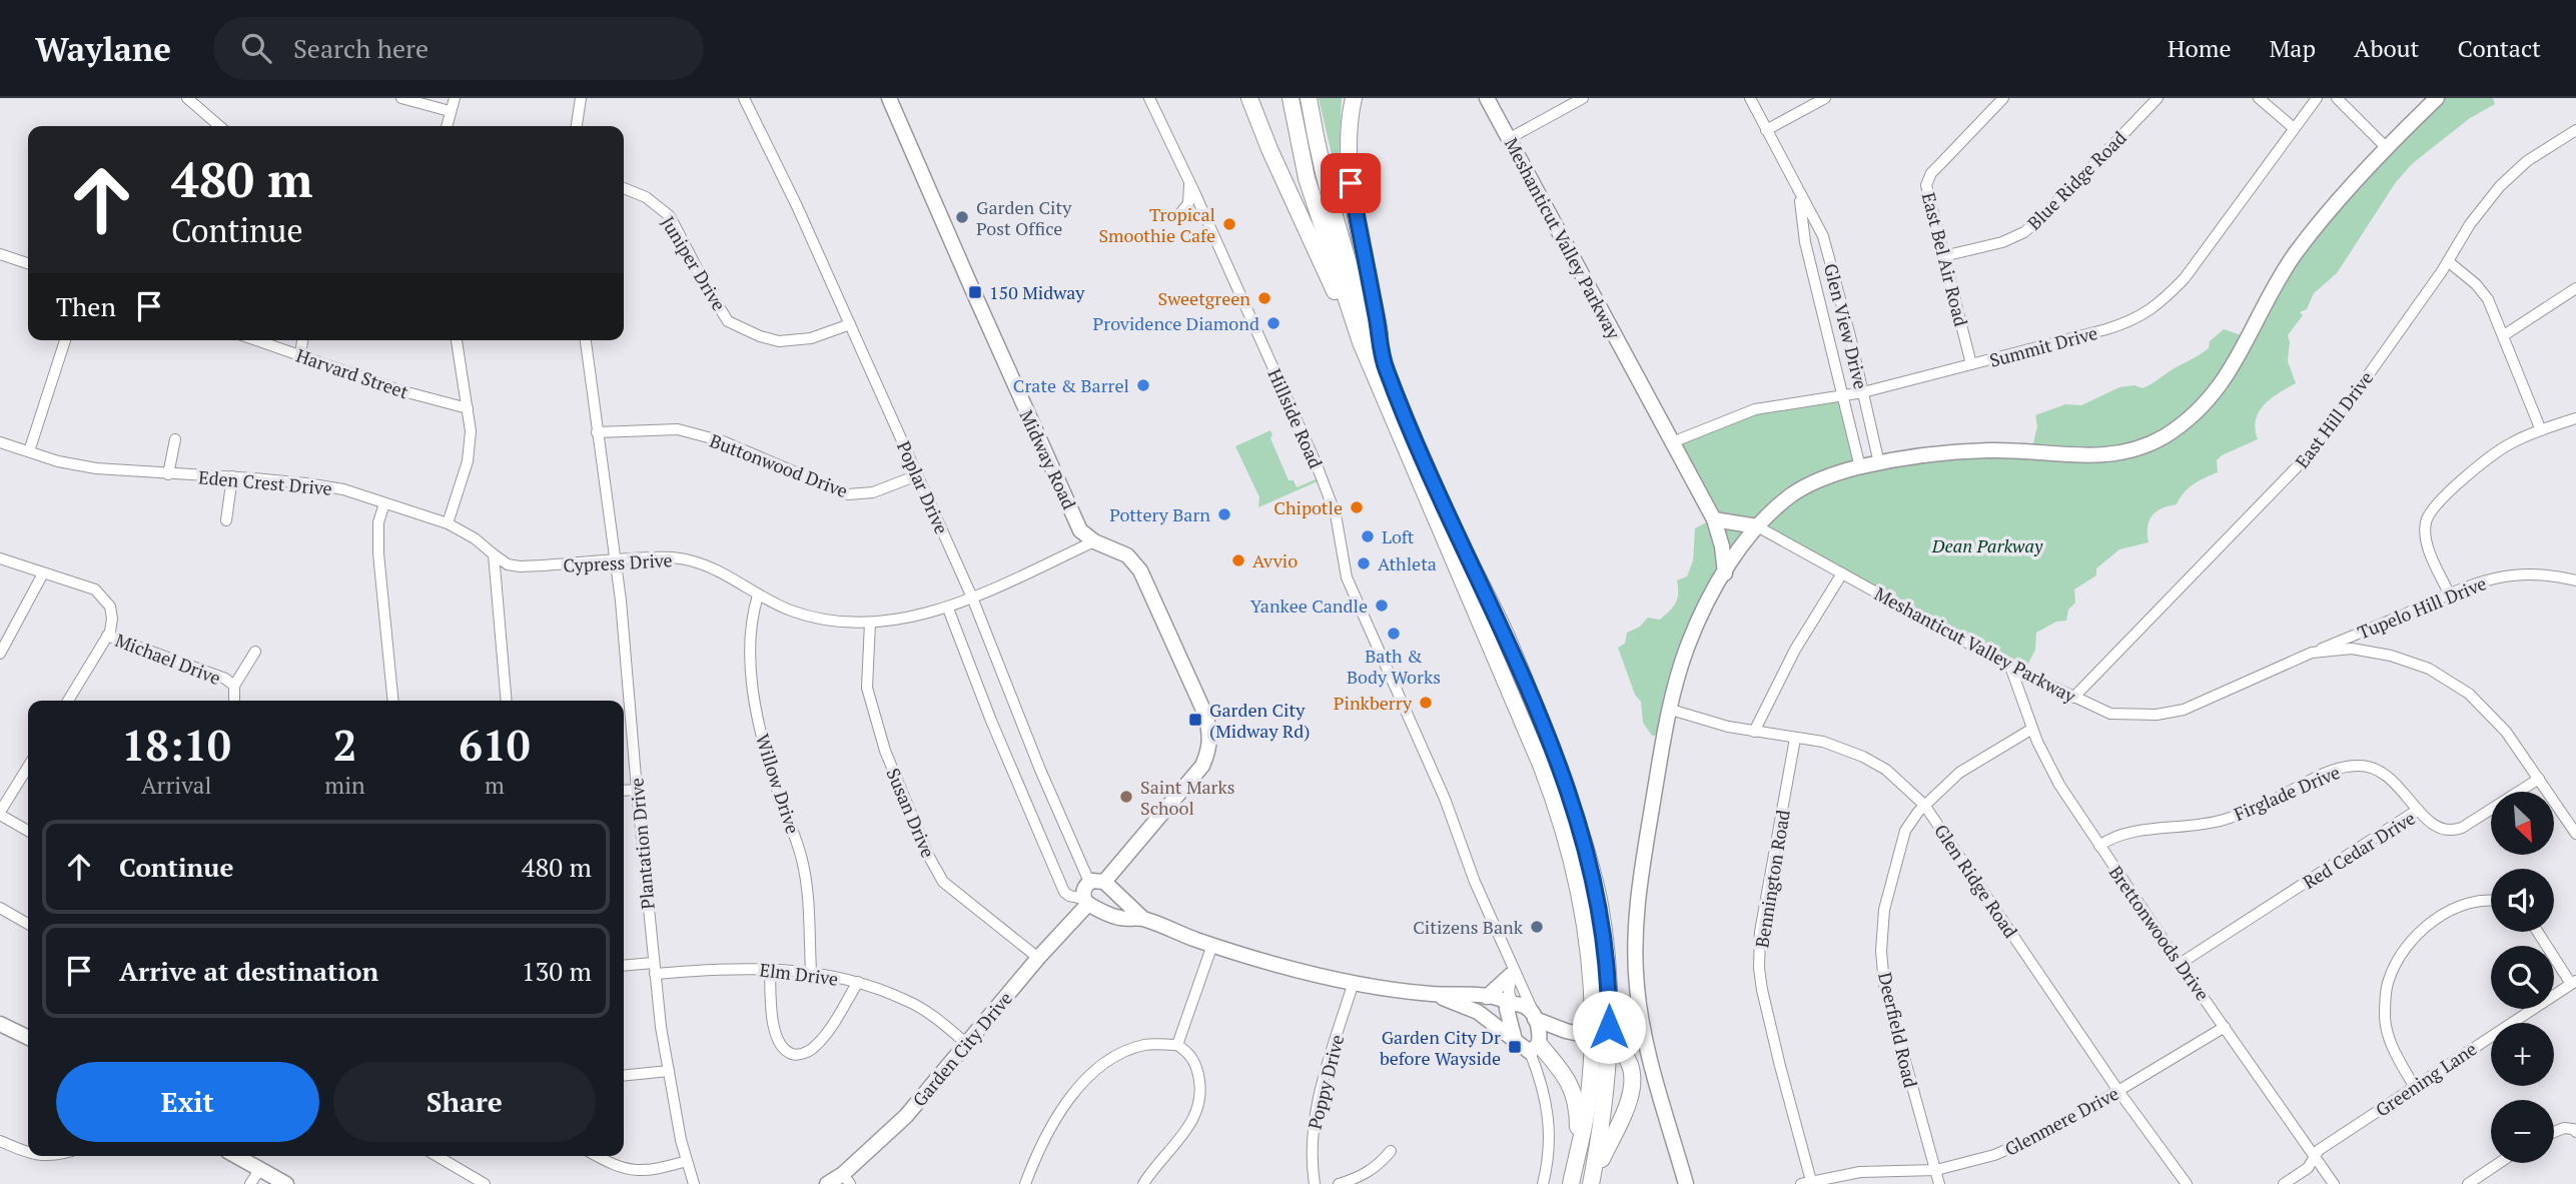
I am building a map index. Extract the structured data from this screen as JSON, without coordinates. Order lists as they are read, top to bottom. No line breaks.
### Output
{"streets":{"street":["Blue Ridge Road","Meshanticut Valley Parkway","East Bel Air Road","Juniper Drive","Glen View Drive","Summit Drive","Harvard Street","Hillside Road","East Hill Drive","Midway Road","Buttonwood Drive","Eden Crest Drive","Poplar Drive","Cypress Drive","Tupelo Hill Drive","Michael Drive","Willow Drive","Firglade Drive","Susan Drive","Plantation Drive","Red Cedar Drive","Bennington Road","Glen Ridge Road","Brettonwoods Drive","Elm Drive","Deerfield Road","Garden City Drive","Greening Lane","Poppy Drive","Glenmere Drive"]},"crossings":[["Blue Ridge Road","East Bel Air Road"],["Meshanticut Valley Parkway","Summit Drive"],["Meshanticut Valley Parkway","East Hill Drive"],["Meshanticut Valley Parkway","Tupelo Hill Drive"],["Meshanticut Valley Parkway","Red Cedar Drive"],["Meshanticut Valley Parkway","Brettonwoods Drive"],["East Bel Air Road","Summit Drive"],["Juniper Drive","Poplar Drive"],["Glen View Drive","Summit Drive"],["Midway Road","Poplar Drive"],["Midway Road","Cypress Drive"],["Midway Road","Garden City Drive"],["Buttonwood Drive","Poplar Drive"],["Buttonwood Drive","Plantation Drive"],["Eden Crest Drive","Cypress Drive"],["Poplar Drive","Cypress Drive"],["Poplar Drive","Garden City Drive"],["Cypress Drive","Willow Drive"],["Cypress Drive","Susan Drive"],["Cypress Drive","Plantation Drive"],["Willow Drive","Elm Drive"],["Firglade Drive","Red Cedar Drive"],["Firglade Drive","Brettonwoods Drive"],["Susan Drive","Garden City Drive"],["Plantation Drive","Elm Drive"],["Red Cedar Drive","Brettonwoods Drive"],["Bennington Road","Glen Ridge Road"],["Bennington Road","Glenmere Drive"],["Glen Ridge Road","Deerfield Road"],["Glen Ridge Road","Glenmere Drive"],["Brettonwoods Drive","Deerfield Road"],["Brettonwoods Drive","Greening Lane"],["Brettonwoods Drive","Glenmere Drive"],["Elm Drive","Garden City Drive"],["Deerfield Road","Glenmere Drive"]],"parks":["Dean Parkway"],"places":{"other":["Garden City Post Office","Tropical Smoothie Cafe","Sweetgreen","Providence Diamond","Crate & Barrel","Chipotle","Pottery Barn","Loft","Avvio","Athleta","Yankee Candle","Bath & Body Works","Pinkberry","Saint Marks School","Citizens Bank"],"transit":["150 Midway","Garden City (Midway Rd)","Garden City Dr before Wayside"]},"north":"bottom right","page":{"header":"Waylane","search":"Search here","nav":["Home","Map","About","Contact"],"turn":["480 m","Continue"],"then":"Then","eta":["18:10","Arrival","2","min","610","m"],"map_buttons":["+","−"],"list":[{"name":"Continue","value":"480 m"},{"name":"Arrive at destination","value":"130 m"}],"buttons":["Exit","Share"]}}
